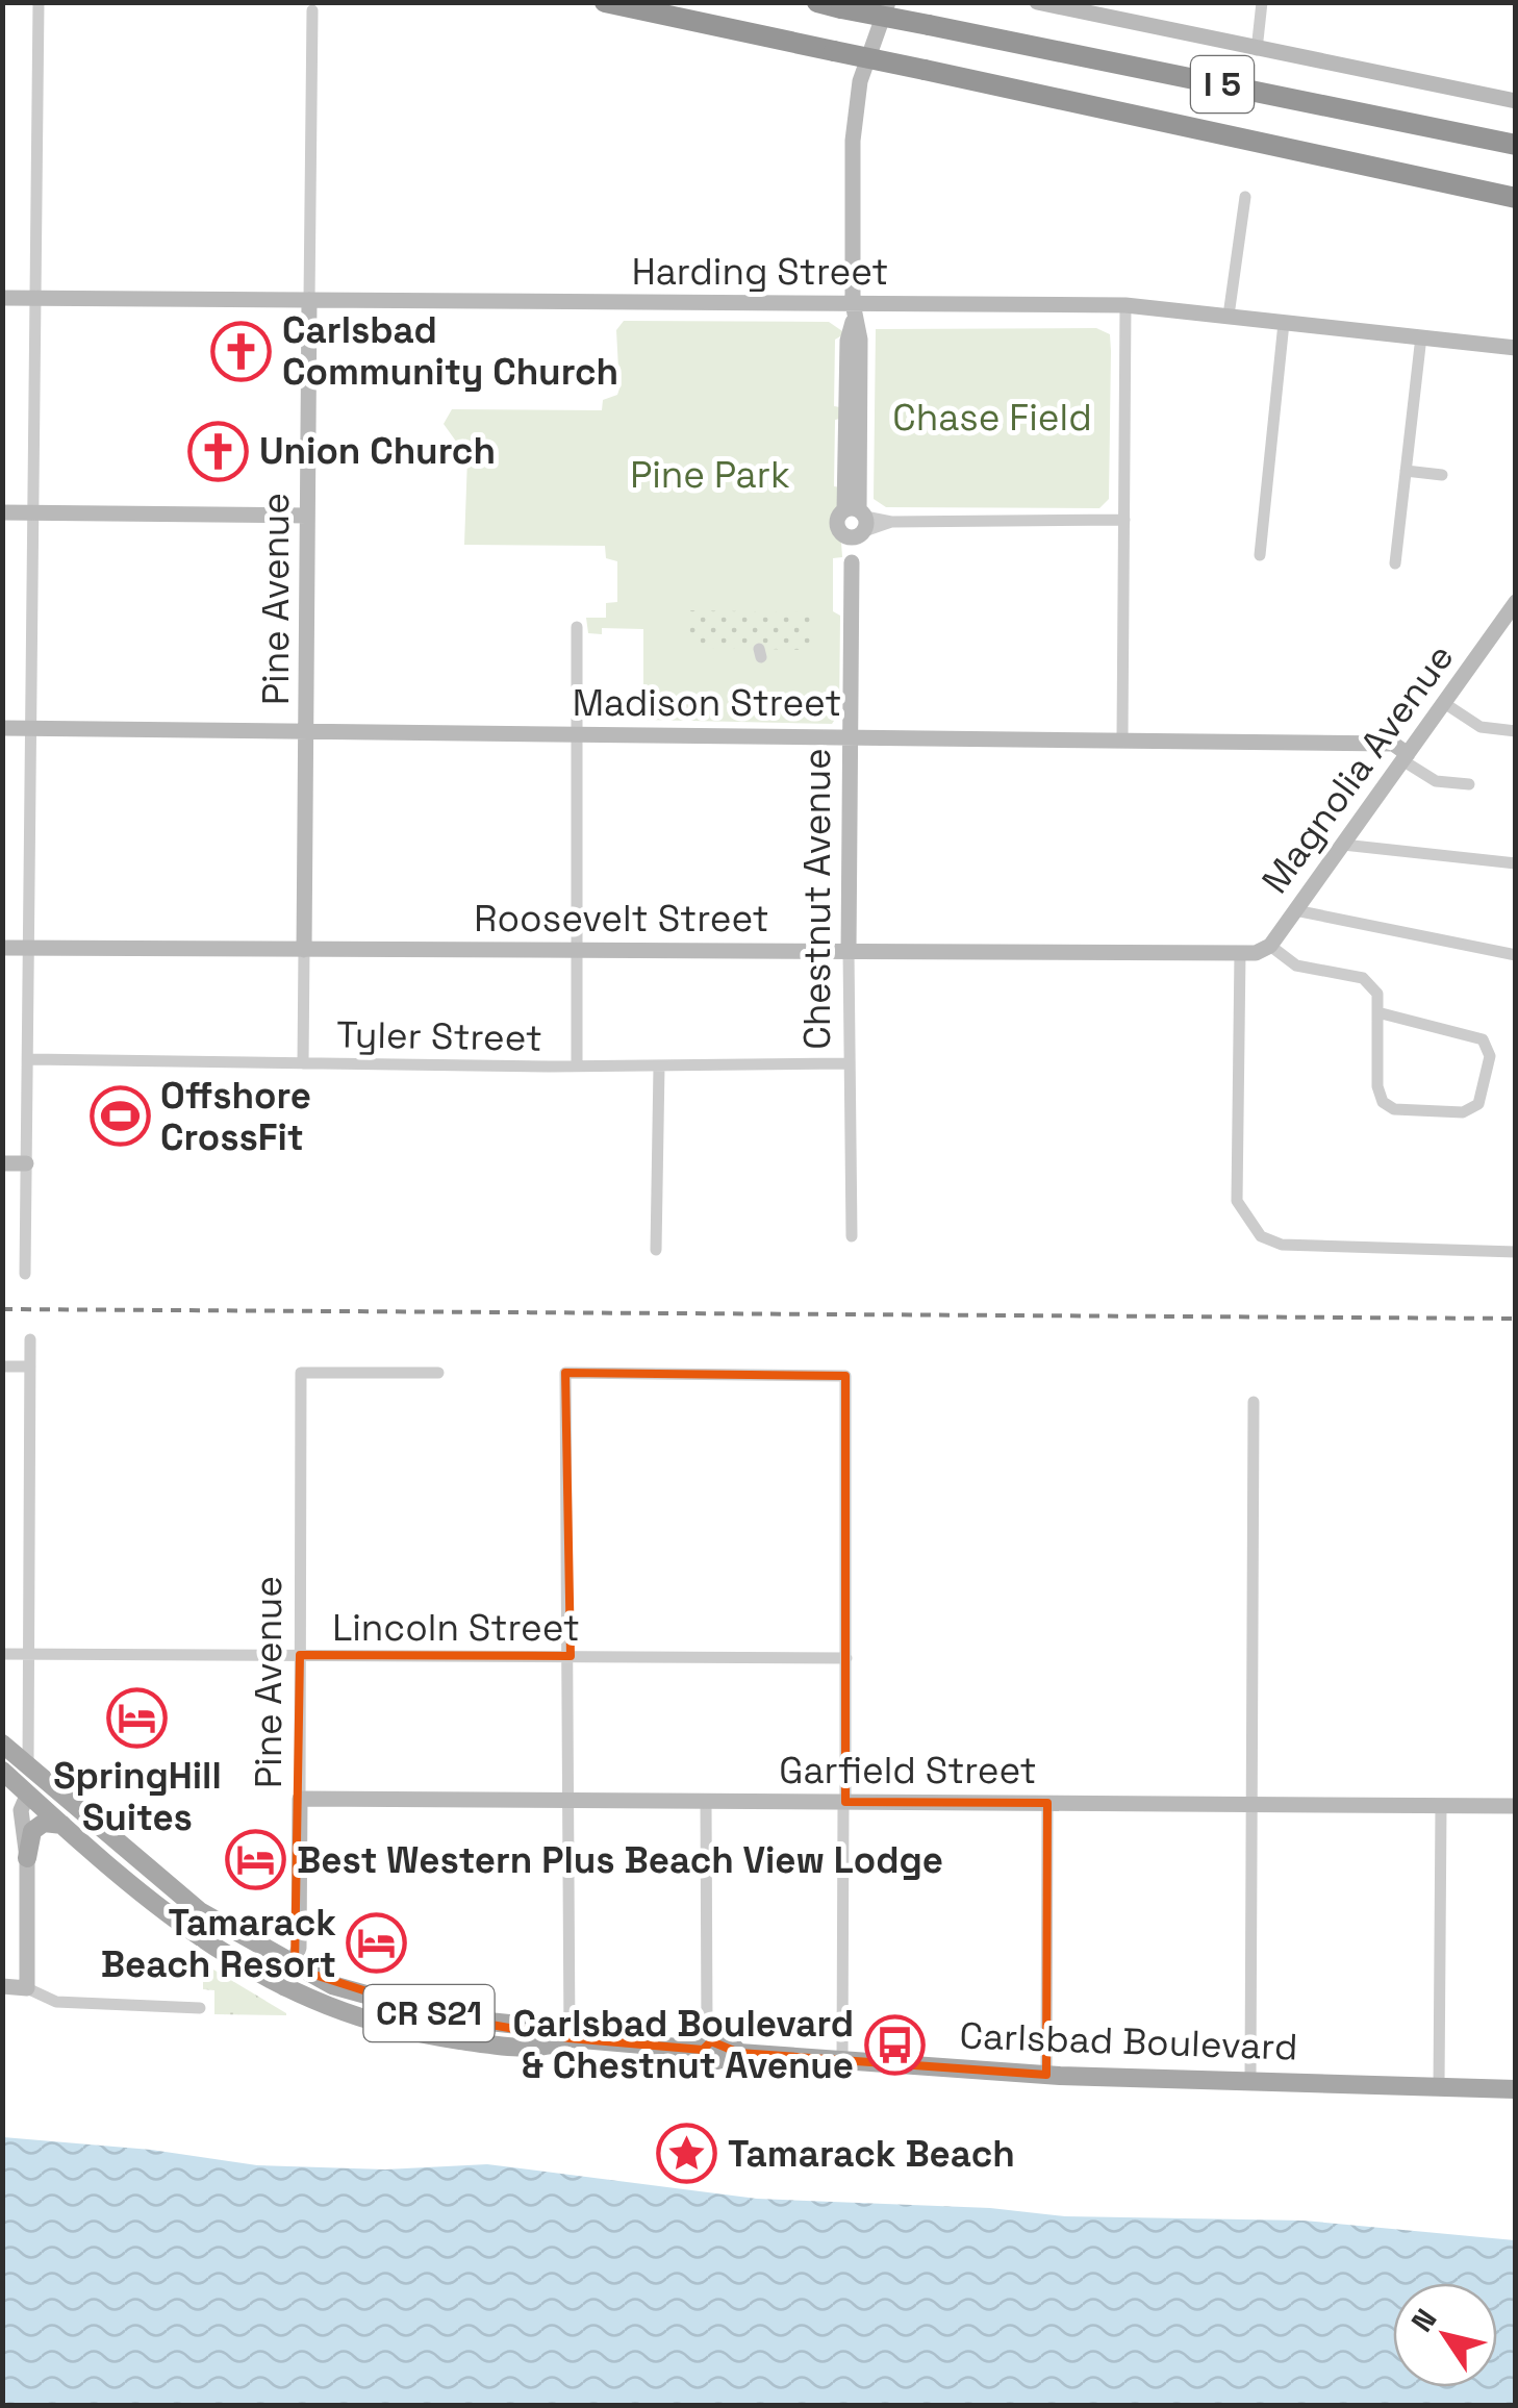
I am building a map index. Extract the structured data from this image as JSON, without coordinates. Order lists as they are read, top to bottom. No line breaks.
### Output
{"streets":{"highway":["I 5"],"main road":["CR S21","Carlsbad Boulevard"],"street":["Harding Street","Pine Avenue","Madison Street","Magnolia Avenue","Chestnut Avenue","Roosevelt Street","Tyler Street","Lincoln Street","Garfield Street"]},"crossings":[["Harding Street","Pine Avenue"],["Harding Street","Chestnut Avenue"],["Pine Avenue","Madison Street"],["Pine Avenue","Roosevelt Street"],["Pine Avenue","Tyler Street"],["Pine Avenue","Lincoln Street"],["Pine Avenue","Garfield Street"],["Pine Avenue","Carlsbad Boulevard"],["Madison Street","Magnolia Avenue"],["Madison Street","Chestnut Avenue"],["Magnolia Avenue","Roosevelt Street"],["Chestnut Avenue","Roosevelt Street"],["Chestnut Avenue","Tyler Street"]],"parks":["Chase Field","Pine Park"],"places":{"church":["Carlsbad Community Church","Union Church"],"sports":["Offshore CrossFit"],"hotel":["SpringHill Suites","Best Western Plus Beach View Lodge","Tamarack Beach Resort"],"bus stop":["Carlsbad Boulevard & Chestnut Avenue"],"place":["Tamarack Beach"]},"north":"top left"}
